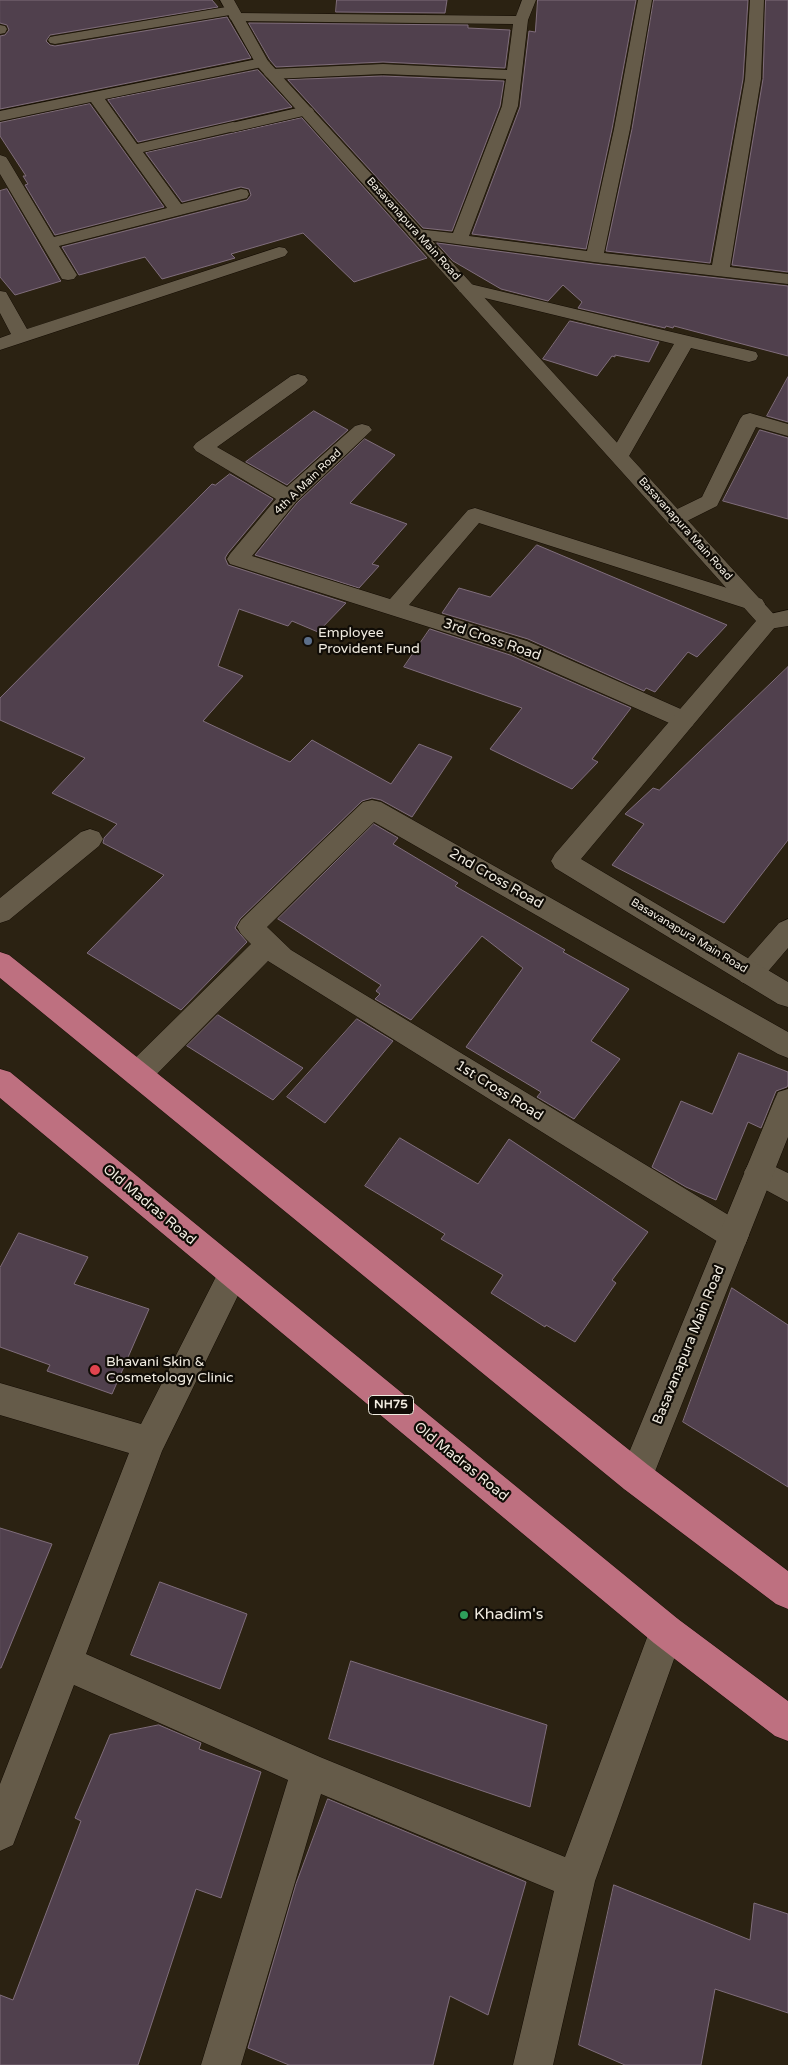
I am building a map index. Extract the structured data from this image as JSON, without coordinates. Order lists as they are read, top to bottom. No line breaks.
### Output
{"streets":{"highway":["Old Madras Road","NH75"],"street":["Basavanapura Main Road","4th A Main Road","3rd Cross Road","2nd Cross Road","1st Cross Road"]},"crossings":[["Basavanapura Main Road","3rd Cross Road"],["Basavanapura Main Road","1st Cross Road"],["4th A Main Road","3rd Cross Road"],["2nd Cross Road","1st Cross Road"]],"places":["Employee Provident Fund","Bhavani Skin & Cosmetology Clinic","Khadim's"]}
